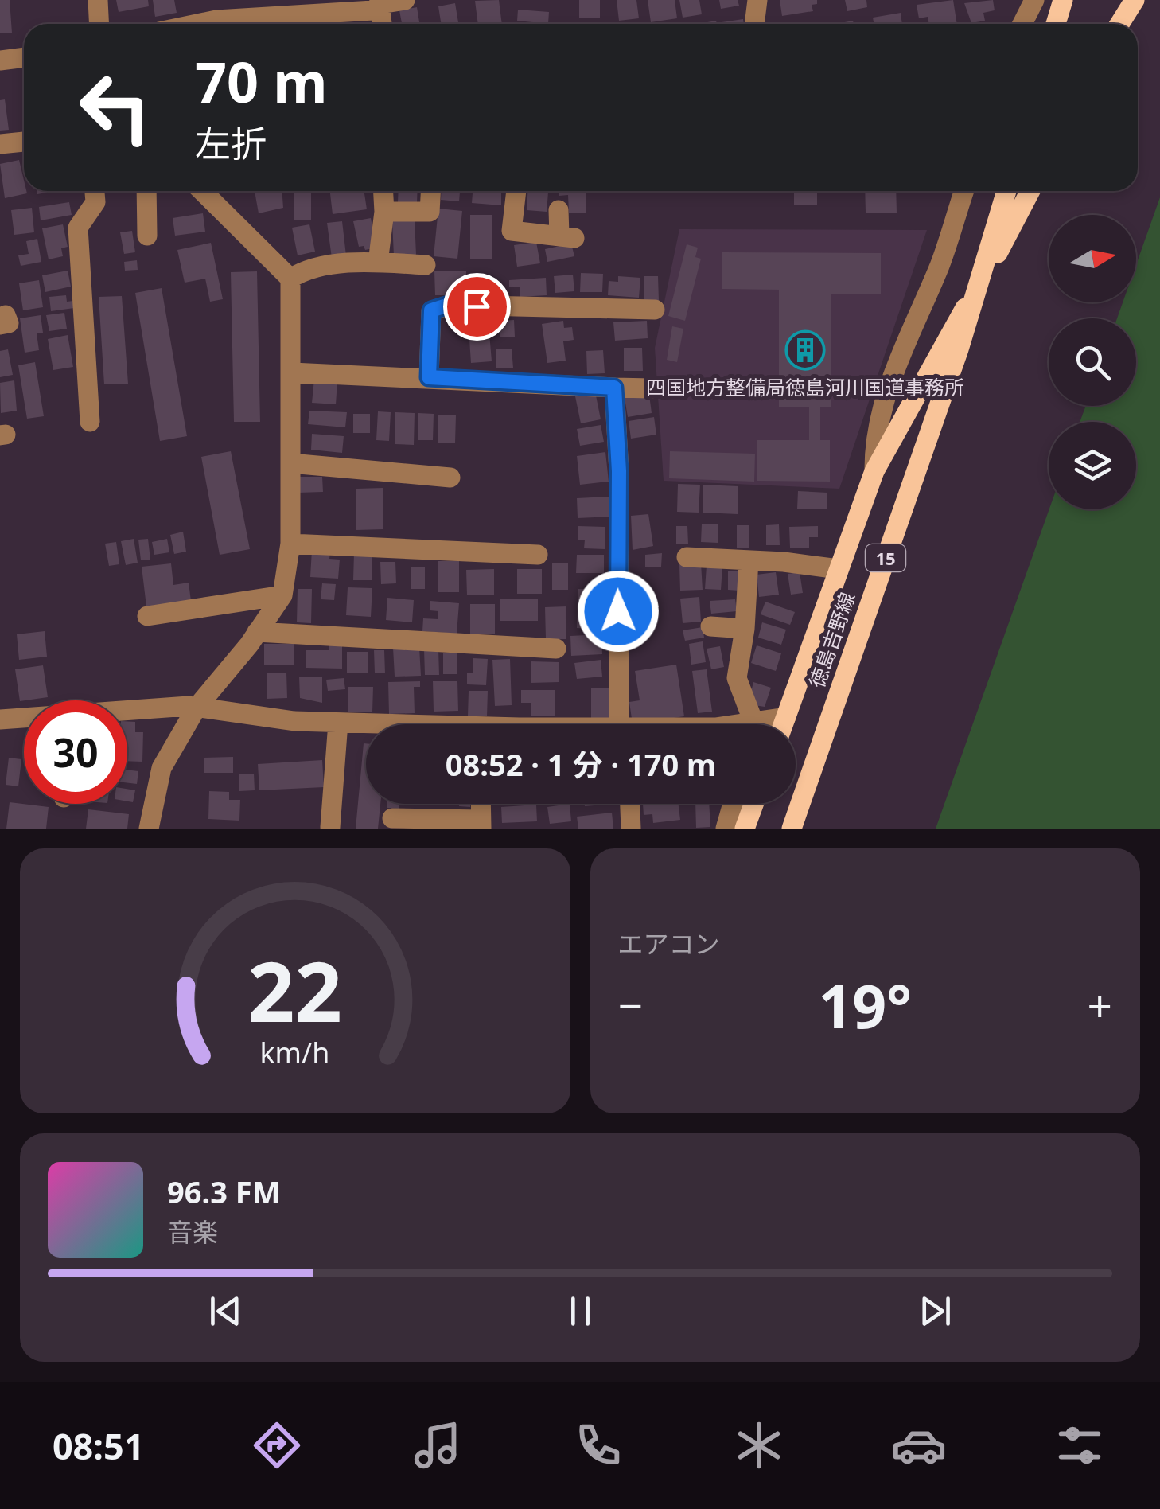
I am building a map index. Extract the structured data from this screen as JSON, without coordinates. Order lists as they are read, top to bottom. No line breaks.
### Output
{"streets":{"main road":["15","徳島吉野線"]},"places":{"building":["四国地方整備局徳島河川国道事務所"]},"north":"right","page":{"turn":["70 m","左折"],"limit":"30","trip":"08:52 · 1 分 · 170 m","tile":"エアコン","heat":["−","19°","+"],"song":["96.3 FM","音楽"],"tabs":"08:51","gauge":["22","km/h"]}}
